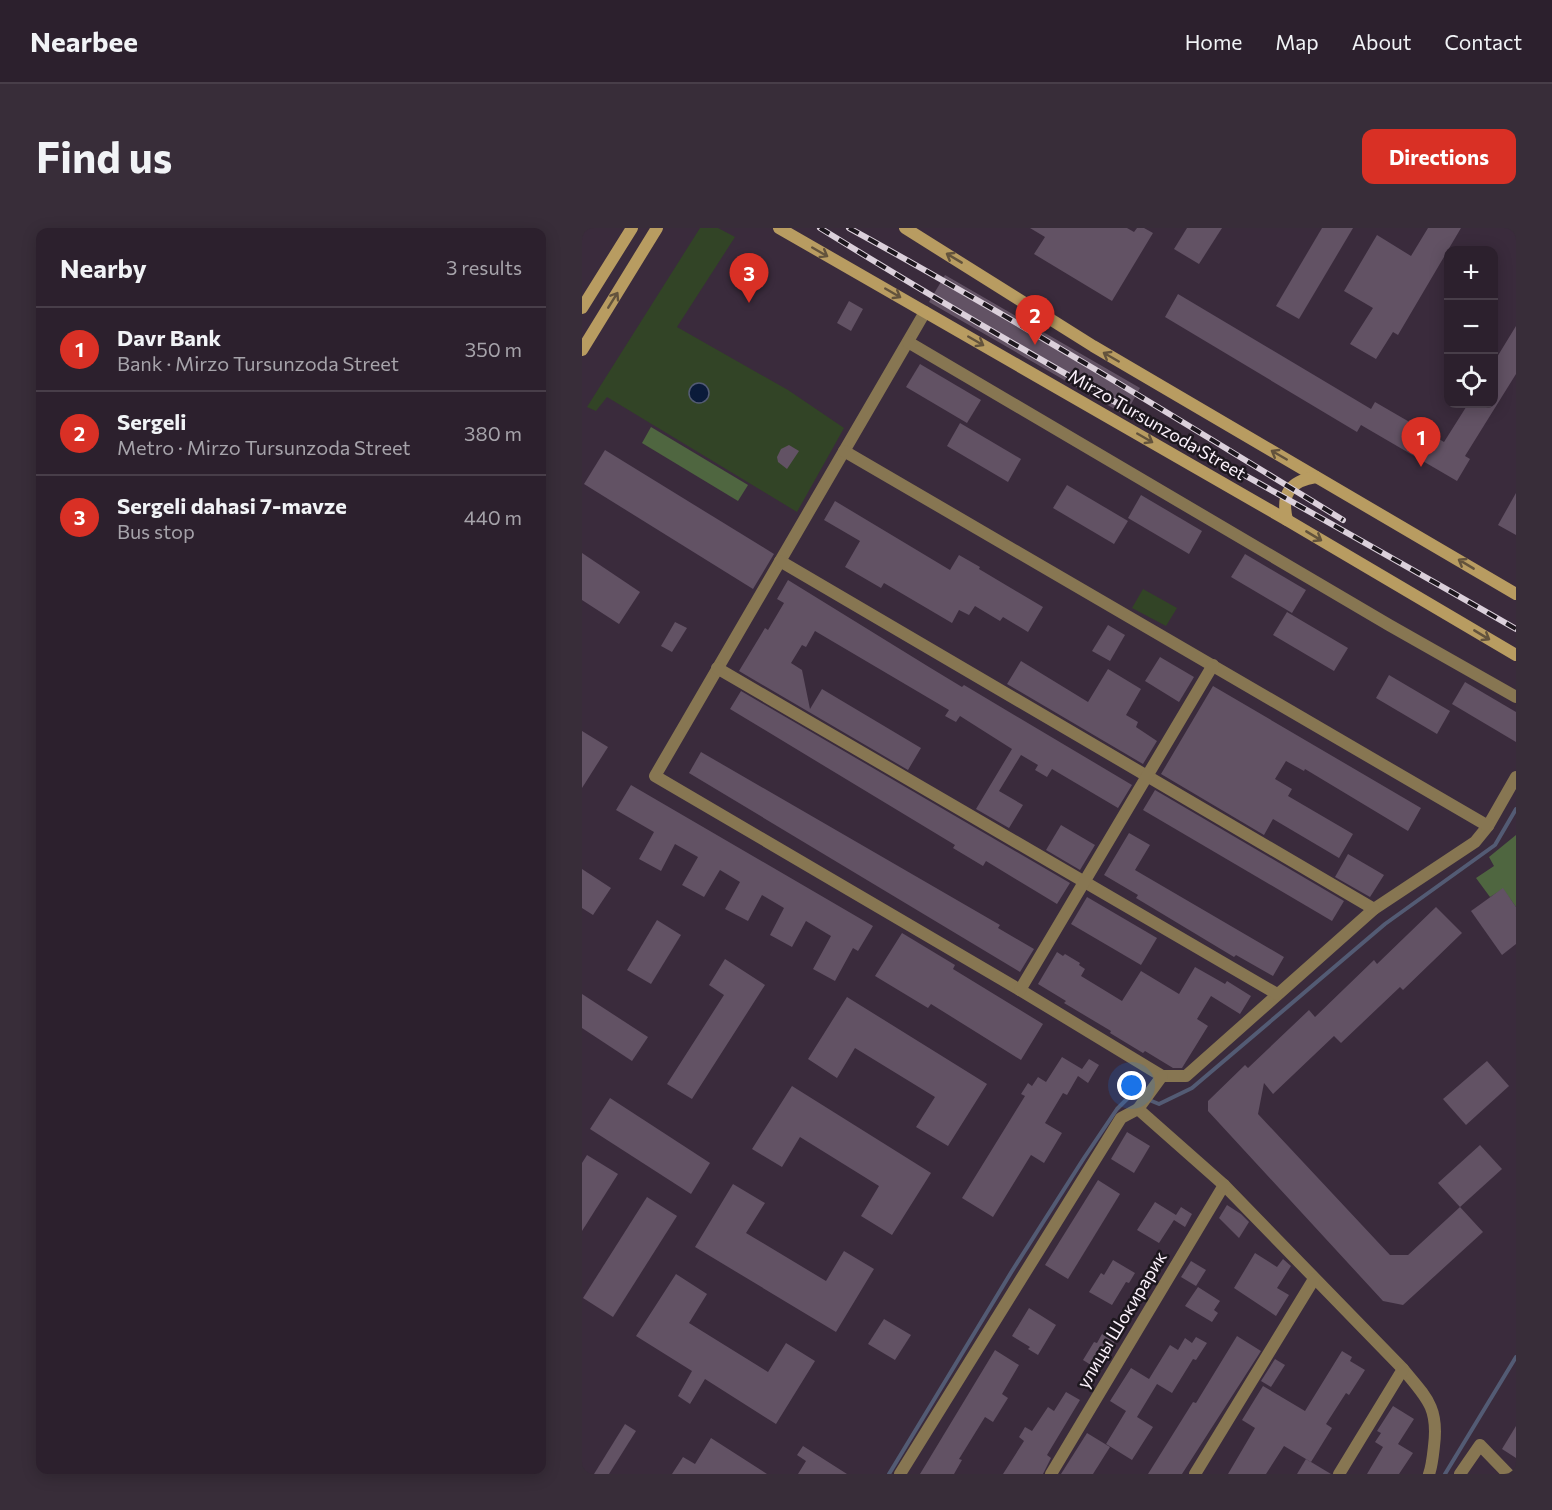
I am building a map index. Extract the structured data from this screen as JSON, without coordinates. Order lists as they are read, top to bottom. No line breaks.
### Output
{"streets":{"main road":["Mirzo Tursunzoda Street"],"street":["улицы Шокирарик"]},"page":{"header":"Nearbee","nav":["Home","Map","About","Contact"],"buttons":"Directions","title":"Find us","heading":["Nearby","3 results"],"map_buttons":["+","−"],"pins":["3","2","1"],"list":[{"mark":"1","name":"Davr Bank","note":"Bank · Mirzo Tursunzoda Street","value":"350 m"},{"mark":"2","name":"Sergeli","note":"Metro · Mirzo Tursunzoda Street","value":"380 m"},{"mark":"3","name":"Sergeli dahasi 7-mavze","note":"Bus stop","value":"440 m"}]}}
